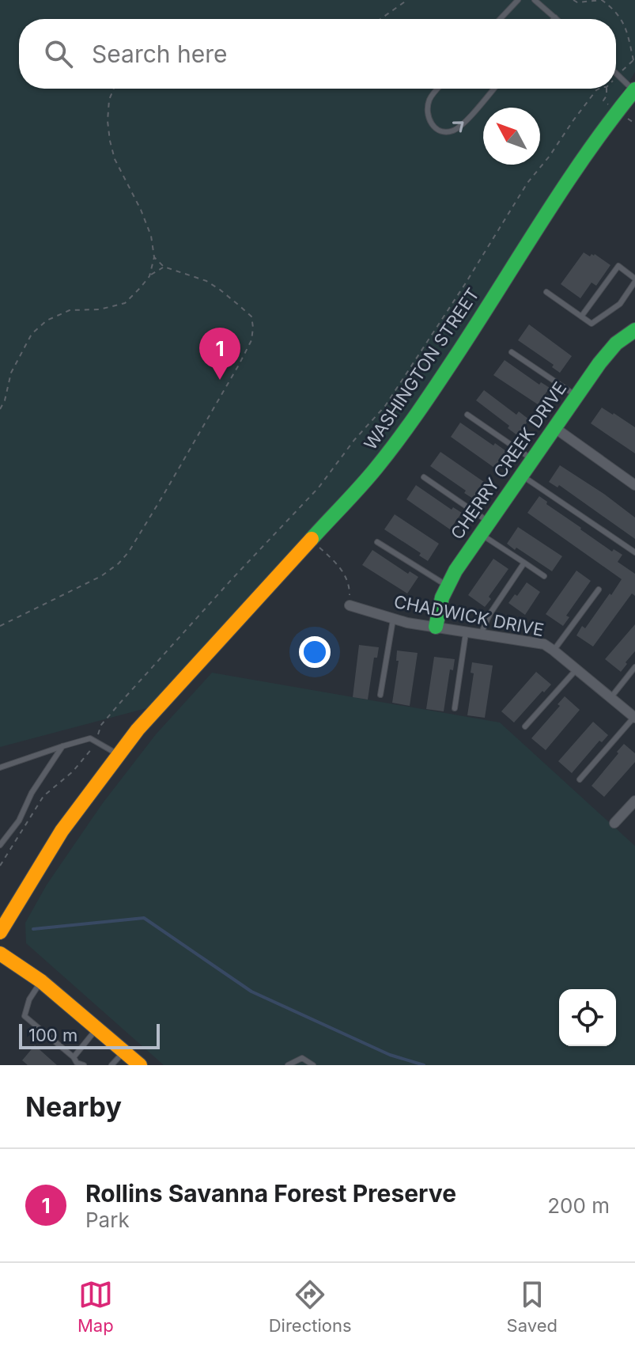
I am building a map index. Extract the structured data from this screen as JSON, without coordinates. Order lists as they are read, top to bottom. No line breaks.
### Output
{"streets":{"main road":["WASHINGTON STREET","CHERRY CREEK DRIVE"],"street":["CHADWICK DRIVE"]},"crossings":[["CHERRY CREEK DRIVE","CHADWICK DRIVE"]],"scale_bar":"100 m","north":"top left","page":{"search":"Search here","pins":"1","scale":"100 m","heading":"Nearby","list":[{"mark":"1","name":"Rollins Savanna Forest Preserve","note":"Park","value":"200 m"}],"nav":["Map","Directions","Saved"]}}
